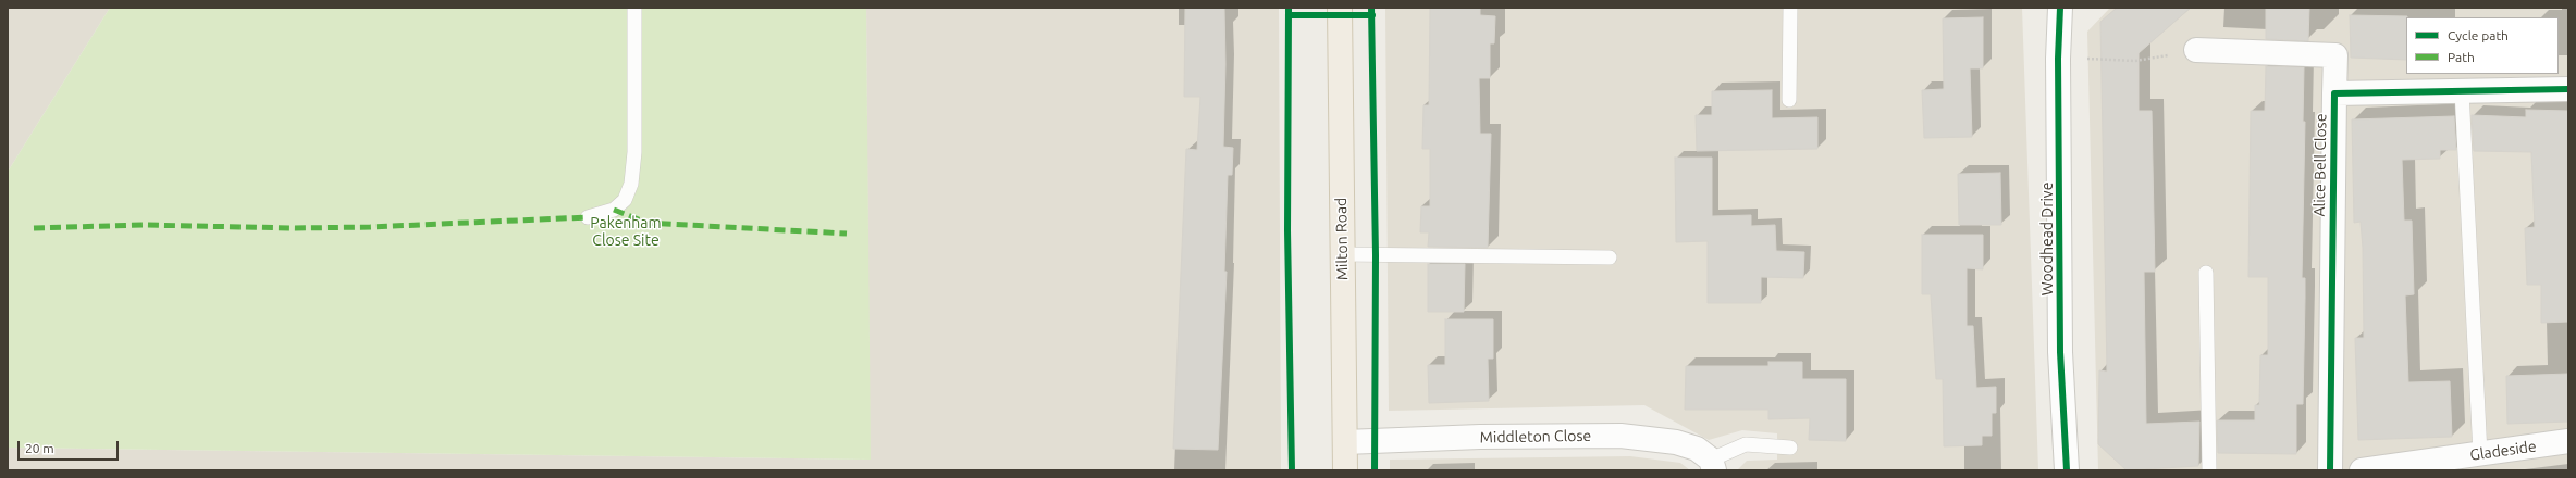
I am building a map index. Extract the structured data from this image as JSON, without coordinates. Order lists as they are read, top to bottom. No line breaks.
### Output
{"streets":{"main road":["Milton Road"],"street":["Alice Bell Close","Woodhead Drive","Middleton Close","Gladeside"]},"crossings":[["Milton Road","Middleton Close"]],"parks":["Pakenham Close Site"],"legend":["Cycle path","Path"],"scale_bar":"20 m"}
